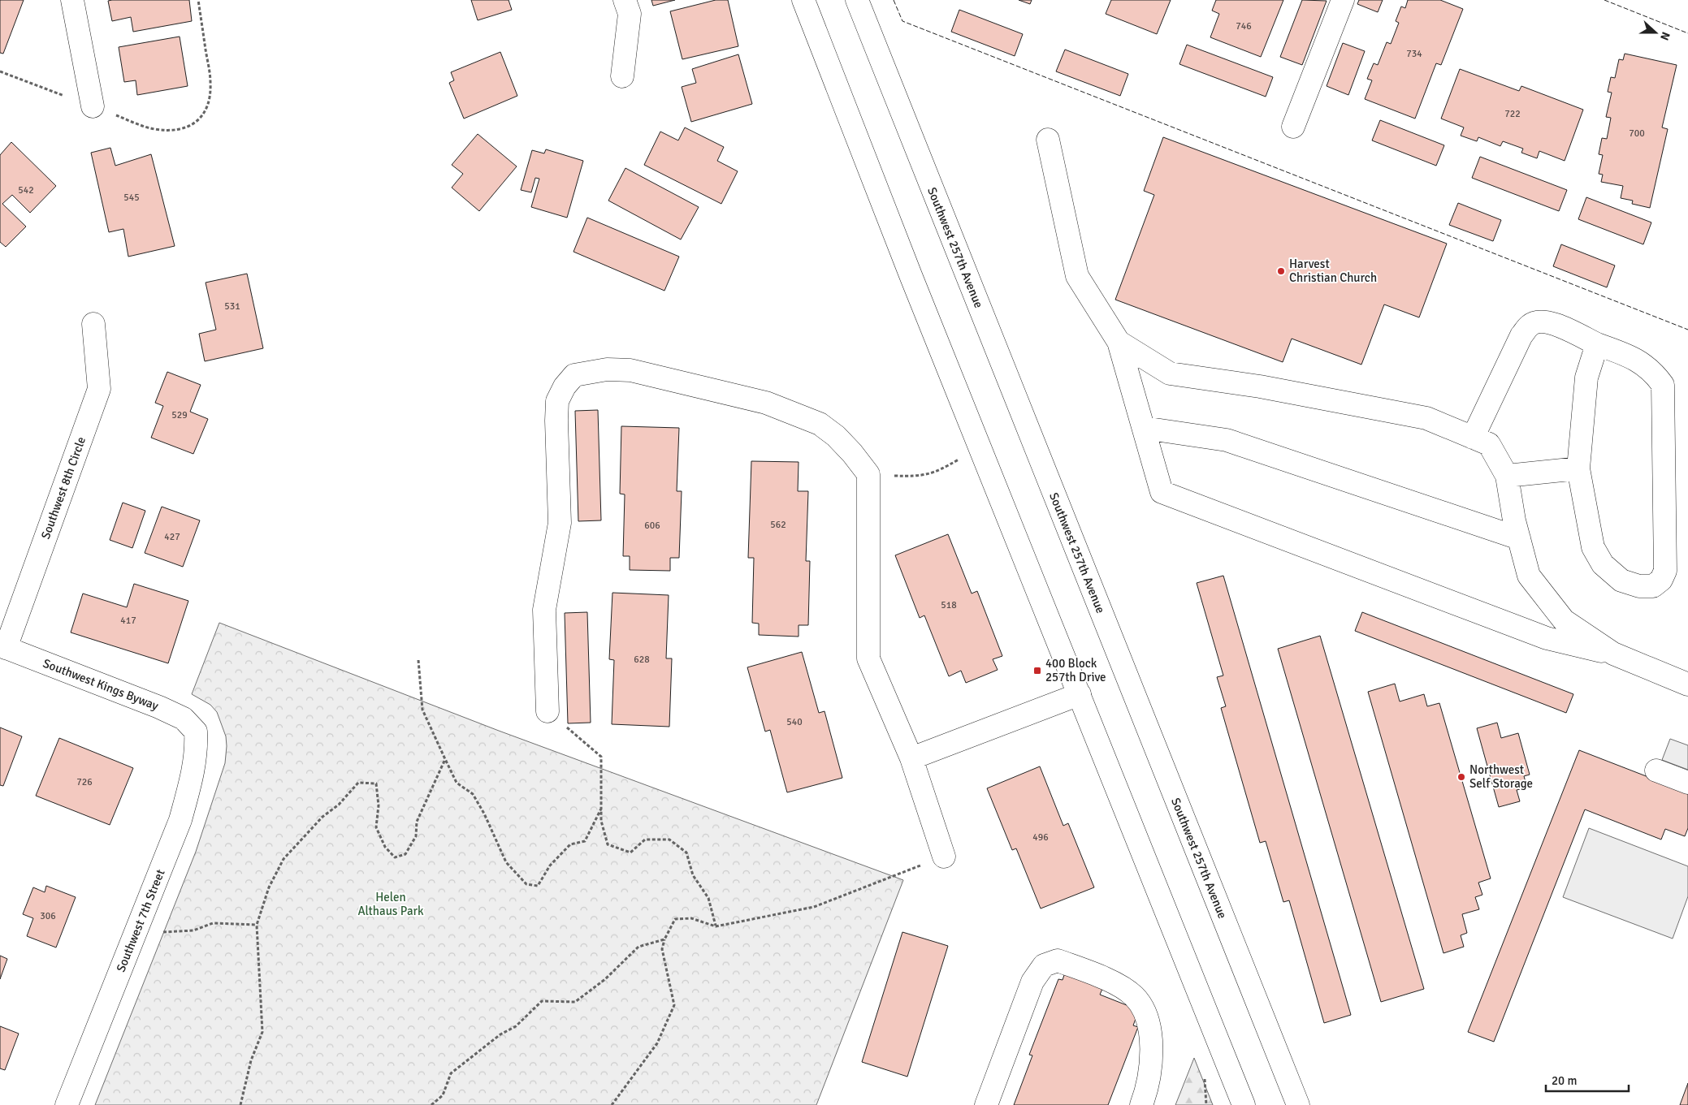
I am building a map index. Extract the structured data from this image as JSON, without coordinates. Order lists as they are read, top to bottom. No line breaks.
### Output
{"streets":{"main road":["Southwest 257th Avenue","Southwest 8th Circle","Southwest Kings Byway","Southwest 7th Street"]},"crossings":[["Southwest 8th Circle","Southwest Kings Byway"],["Southwest Kings Byway","Southwest 7th Street"]],"parks":["Helen Althaus Park"],"places":{"other":["Harvest Christian Church","Northwest Self Storage"],"transit":["400 Block 257th Drive"]},"house_numbers":["746","734","722","700","542","545","531","529","562","606","427","518","417","628","540","726","496","306"],"scale_bar":"20 m","north":"right"}
